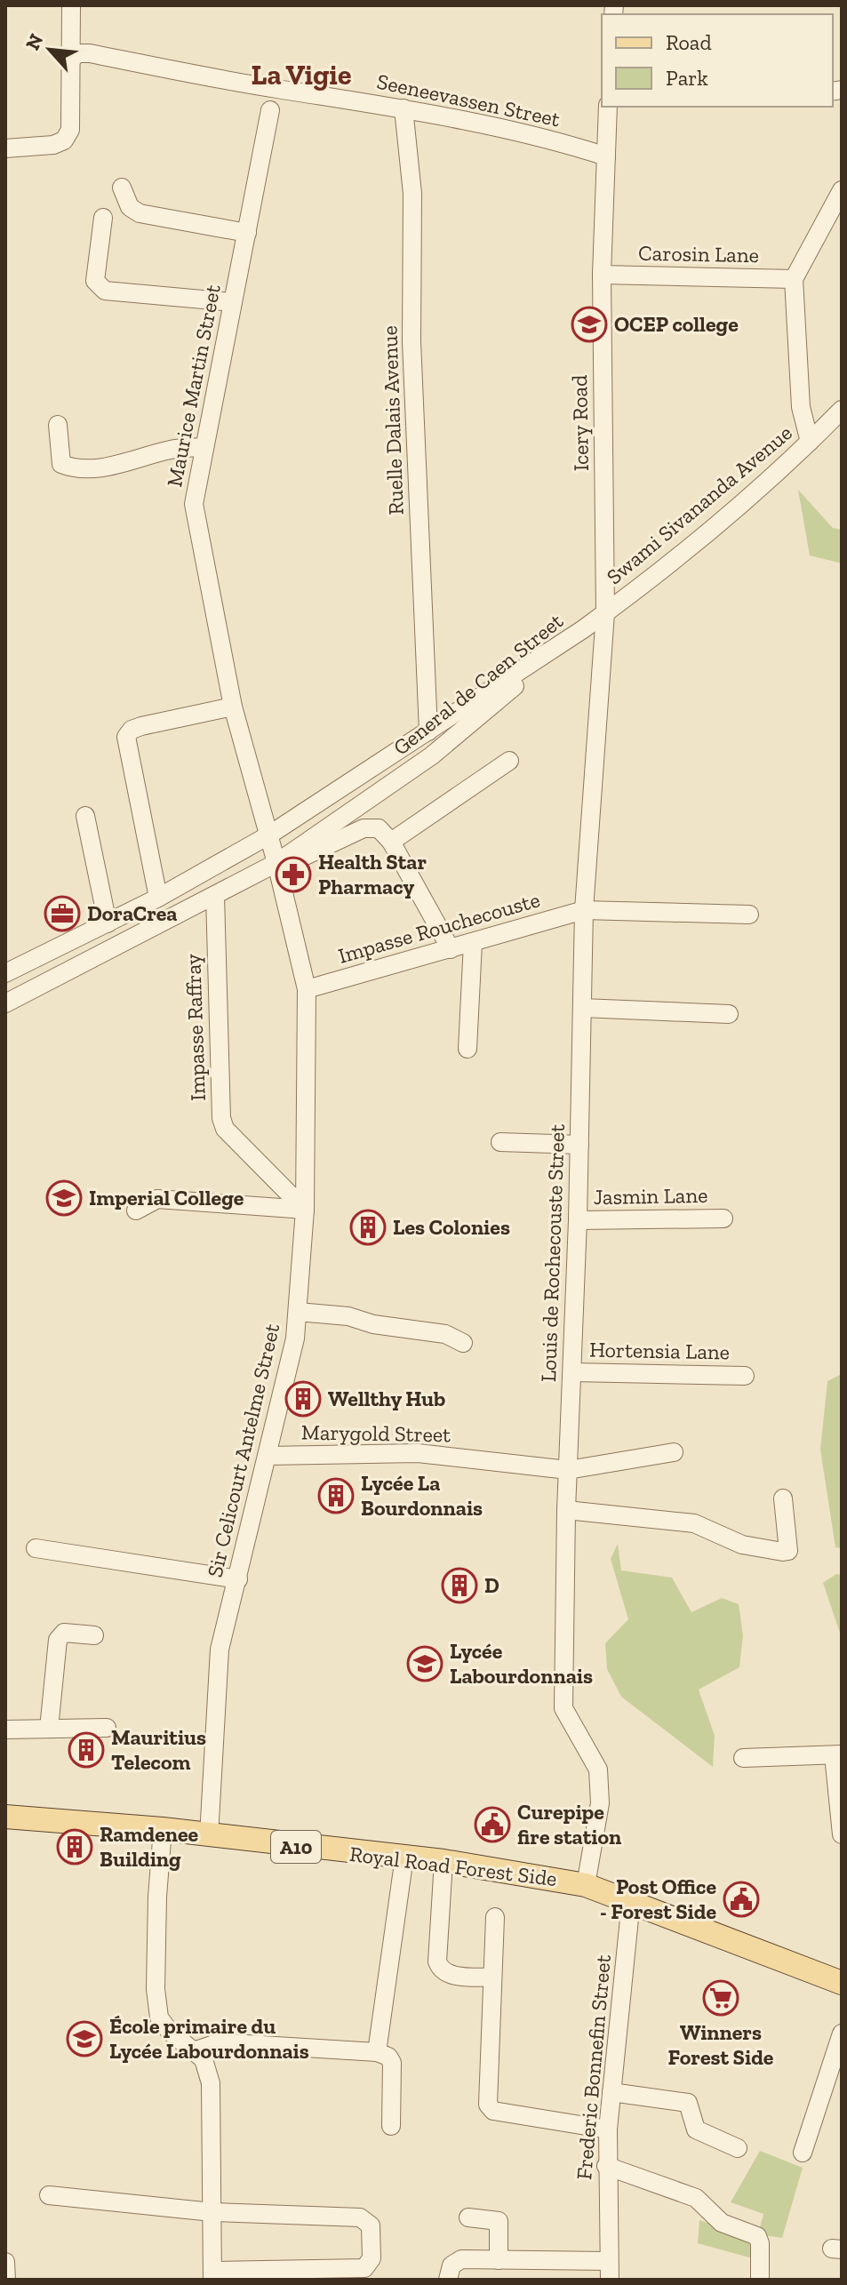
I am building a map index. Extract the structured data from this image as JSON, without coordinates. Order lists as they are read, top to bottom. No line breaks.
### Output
{"streets":{"main road":["A10","Royal Road Forest Side"],"street":["Seeneevassen Street","Carosin Lane","Maurice Martin Street","Ruelle Dalais Avenue","Icery Road","Swami Sivananda Avenue","General de Caen Street","Impasse Rouchecouste","Impasse Raffray","Jasmin Lane","Louis de Rochecouste Street","Hortensia Lane","Marygold Street","Sir Celicourt Antelme Street","Frederic Bonnefin Street"]},"crossings":[["Seeneevassen Street","Ruelle Dalais Avenue"],["Seeneevassen Street","Icery Road"],["Carosin Lane","Icery Road"],["Maurice Martin Street","General de Caen Street"],["Maurice Martin Street","Sir Celicourt Antelme Street"],["Ruelle Dalais Avenue","General de Caen Street"],["Icery Road","Swami Sivananda Avenue"],["Icery Road","Louis de Rochecouste Street"],["Swami Sivananda Avenue","General de Caen Street"],["Swami Sivananda Avenue","Louis de Rochecouste Street"],["General de Caen Street","Impasse Raffray"],["General de Caen Street","Sir Celicourt Antelme Street"],["Impasse Rouchecouste","Louis de Rochecouste Street"],["Impasse Rouchecouste","Sir Celicourt Antelme Street"],["Impasse Raffray","Sir Celicourt Antelme Street"],["Jasmin Lane","Louis de Rochecouste Street"],["Louis de Rochecouste Street","Hortensia Lane"],["Louis de Rochecouste Street","Marygold Street"],["Louis de Rochecouste Street","Royal Road Forest Side"],["Marygold Street","Sir Celicourt Antelme Street"],["Sir Celicourt Antelme Street","Royal Road Forest Side"],["Royal Road Forest Side","Frederic Bonnefin Street"]],"districts":["La Vigie"],"places":{"school or university":["OCEP college","Imperial College","Lycée Labourdonnais","École primaire du Lycée Labourdonnais"],"pharmacy":["Health Star Pharmacy"],"office":["DoraCrea"],"building":["Les Colonies","Wellthy Hub","Lycée La Bourdonnais","D","Mauritius Telecom","Ramdenee Building"],"public building":["Curepipe fire station","Post Office - Forest Side"],"supermarket":["Winners Forest Side"]},"legend":["Road","Park"],"north":"top left"}
